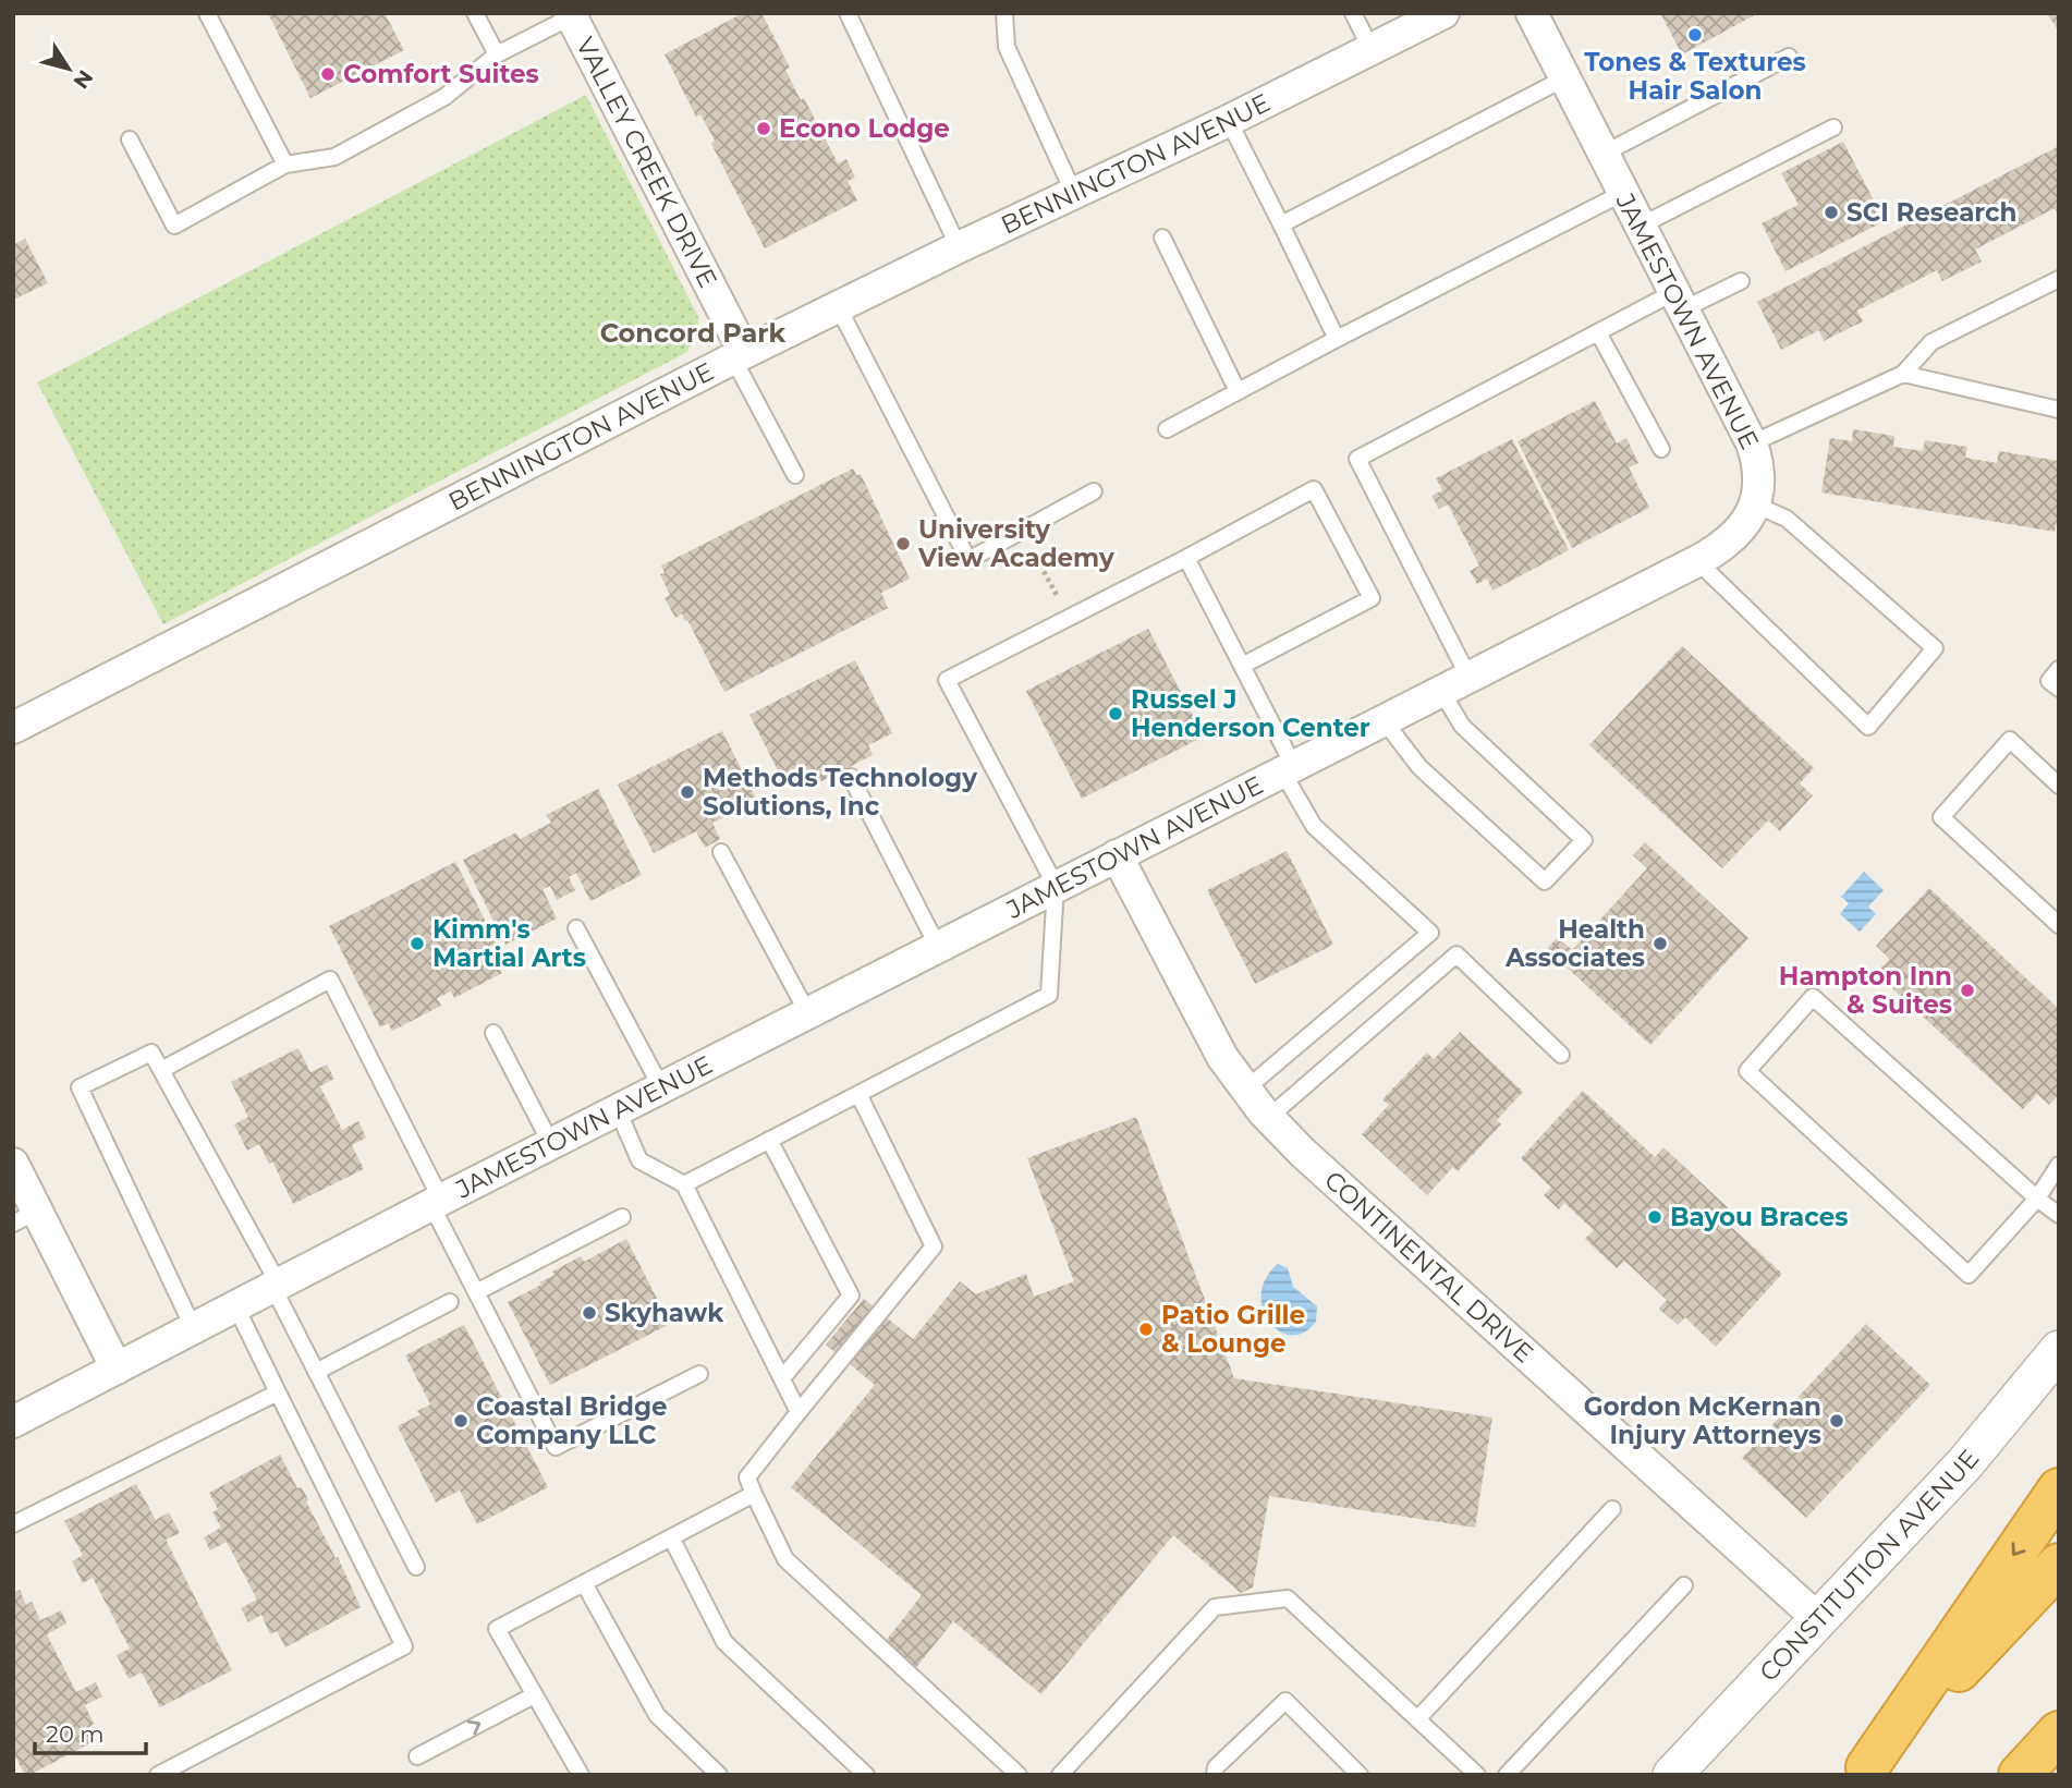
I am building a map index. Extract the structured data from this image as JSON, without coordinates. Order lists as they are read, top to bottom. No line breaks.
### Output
{"streets":{"street":["VALLEY CREEK DRIVE","BENNINGTON AVENUE","JAMESTOWN AVENUE","CONTINENTAL DRIVE","CONSTITUTION AVENUE"]},"crossings":[["VALLEY CREEK DRIVE","BENNINGTON AVENUE"],["JAMESTOWN AVENUE","CONTINENTAL DRIVE"],["CONTINENTAL DRIVE","CONSTITUTION AVENUE"]],"districts":["Concord Park"],"places":["Tones & Textures Hair Salon","Comfort Suites","Econo Lodge","SCI Research","University View Academy","Russel J Henderson Center","Methods Technology Solutions, Inc","Kimm's Martial Arts","Health Associates","Hampton Inn & Suites","Bayou Braces","Skyhawk","Patio Grille & Lounge","Coastal Bridge Company LLC","Gordon McKernan Injury Attorneys"],"scale_bar":"20 m","north":"bottom right"}
